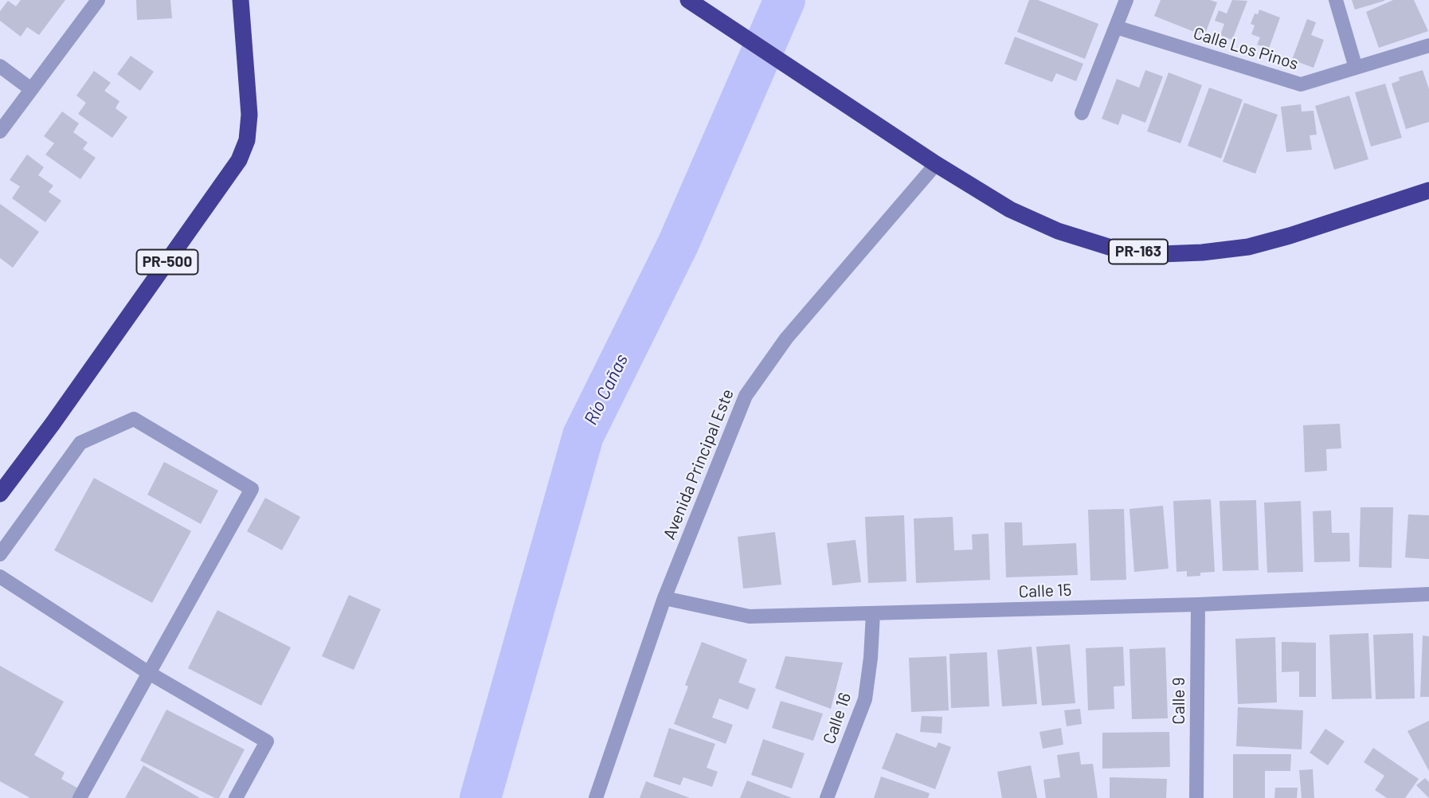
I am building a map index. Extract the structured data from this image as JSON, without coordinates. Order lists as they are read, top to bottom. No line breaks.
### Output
{"streets":{"highway":["PR-163","PR-500"],"street":["Calle Los Pinos","Avenida Principal Este","Calle 15","Calle 9","Calle 16"]},"crossings":[["PR-163","Avenida Principal Este"],["Avenida Principal Este","Calle 15"],["Calle 15","Calle 9"],["Calle 15","Calle 16"]],"water":["Río Cañas"]}
